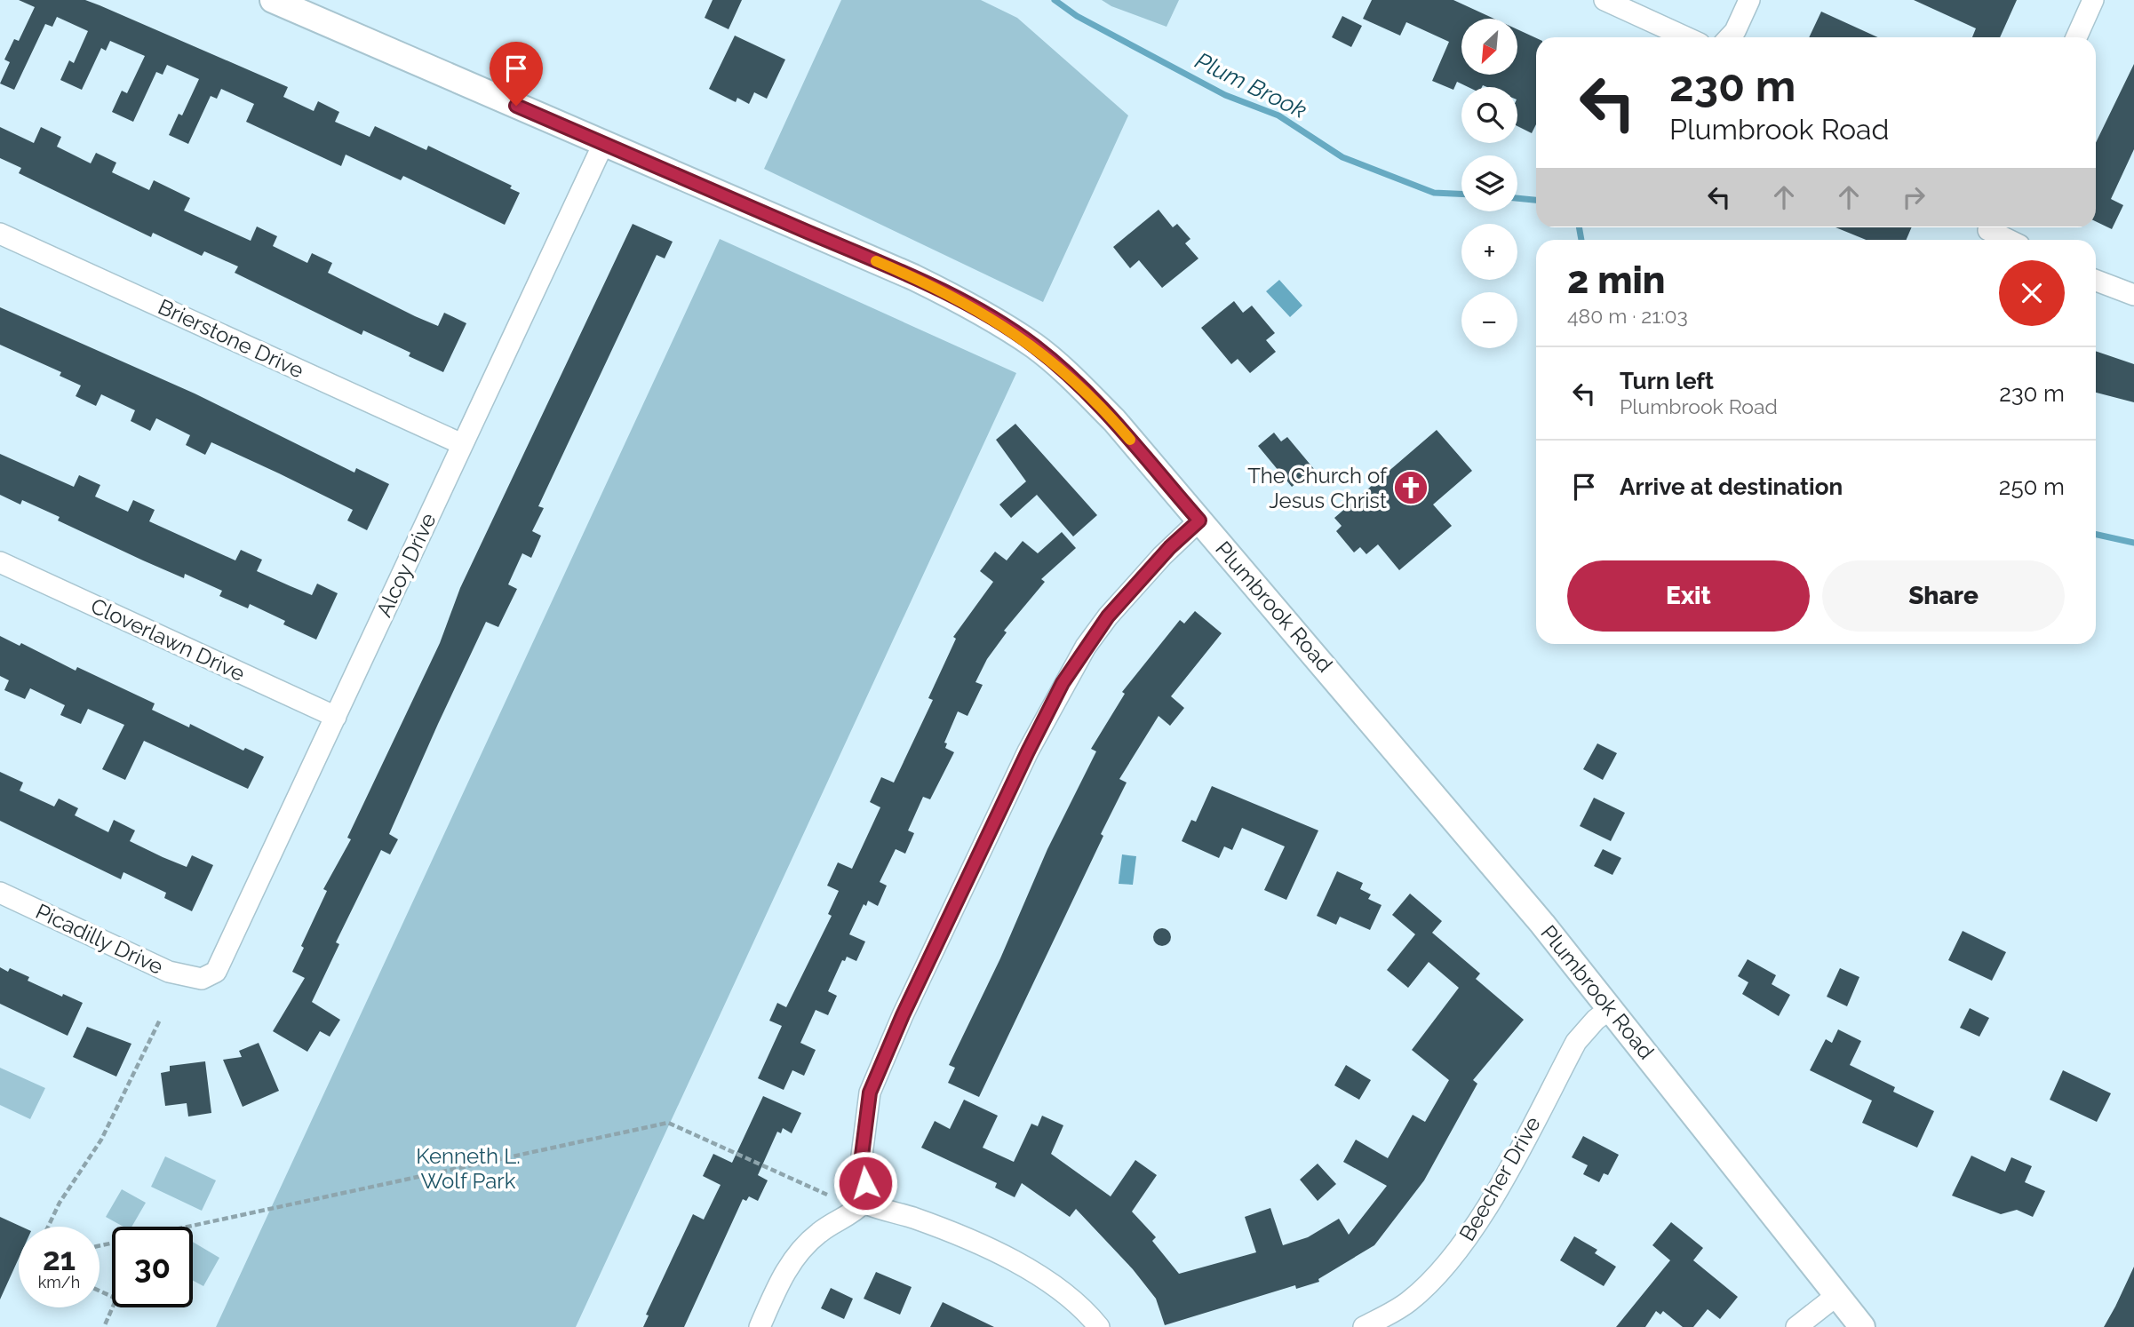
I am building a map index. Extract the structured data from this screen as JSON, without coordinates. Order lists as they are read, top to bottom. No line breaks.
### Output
{"streets":{"street":["Brierstone Drive","Alcoy Drive","Plumbrook Road","Cloverlawn Drive","Picadilly Drive","Beecher Drive"]},"crossings":[["Brierstone Drive","Alcoy Drive"],["Alcoy Drive","Plumbrook Road"],["Alcoy Drive","Cloverlawn Drive"],["Alcoy Drive","Picadilly Drive"],["Plumbrook Road","Beecher Drive"]],"water":["Plum Brook"],"parks":["Kenneth L. Wolf Park"],"places":{"church":["The Church of Jesus Christ"]},"north":"bottom left","page":{"map_buttons":["+","−"],"turn":["230 m","Plumbrook Road"],"heading":["2 min","480 m · 21:03"],"list":[{"name":"Turn left","note":"Plumbrook Road","value":"230 m"},{"name":"Arrive at destination","value":"250 m"}],"buttons":["Exit","Share"],"speed":"21 km/h","limit":"30"}}
